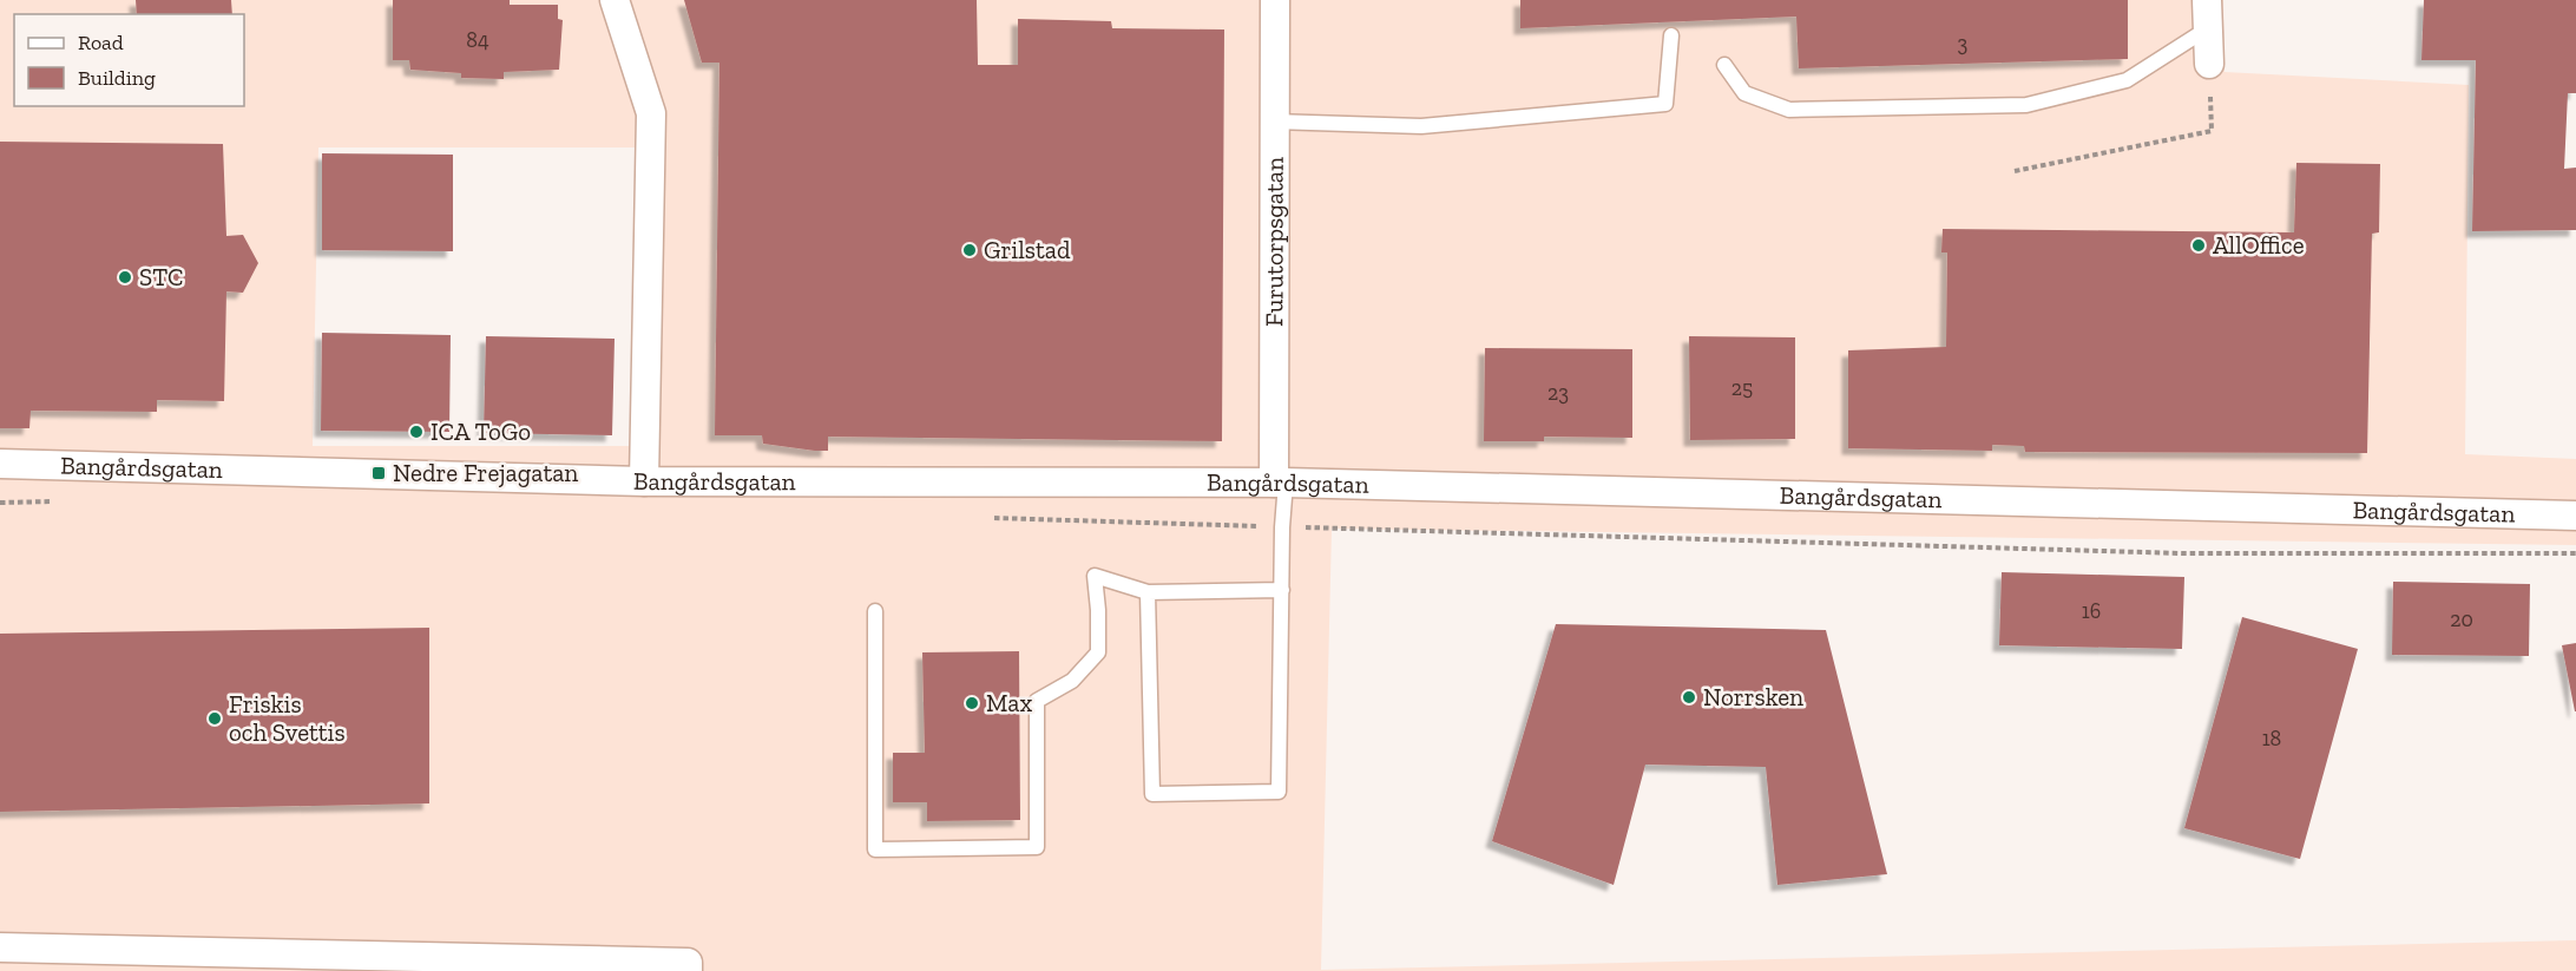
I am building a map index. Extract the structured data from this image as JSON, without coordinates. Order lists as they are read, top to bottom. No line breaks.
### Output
{"streets":{"street":["Furutorpsgatan","Bangårdsgatan"]},"crossings":[["Furutorpsgatan","Bangårdsgatan"]],"places":{"other":["AllOffice","Grilstad","STC","ICA ToGo","Norrsken","Max","Friskis och Svettis"],"transit":["Nedre Frejagatan"]},"house_numbers":["84","3","25","23","16","20","18"],"legend":["Road","Building"]}
